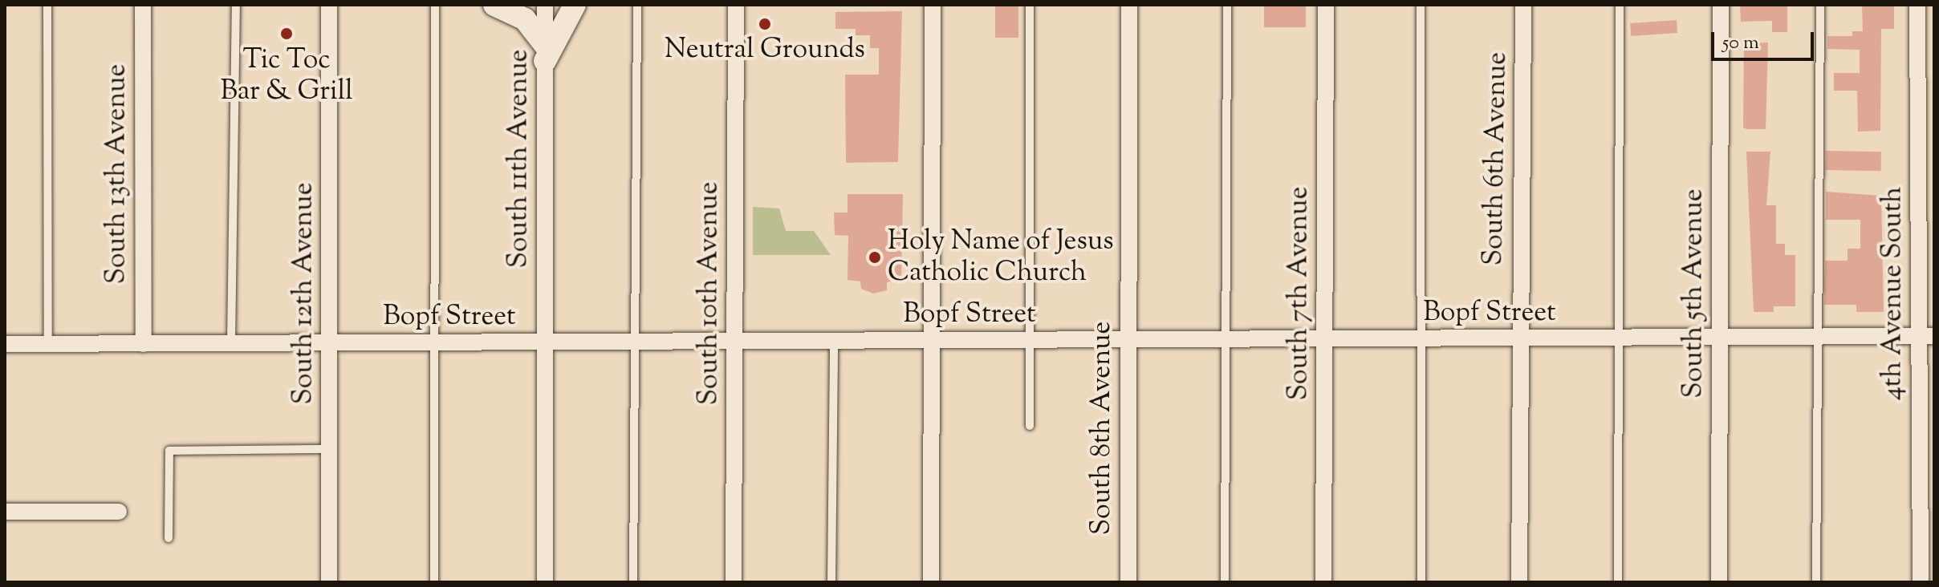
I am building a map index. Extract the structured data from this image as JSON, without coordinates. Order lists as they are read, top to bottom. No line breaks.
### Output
{"streets":{"street":["South 11th Avenue","South 6th Avenue","South 13th Avenue","South 12th Avenue","South 10th Avenue","South 7th Avenue","South 5th Avenue","4th Avenue South","Bopf Street","South 8th Avenue"]},"crossings":[["South 11th Avenue","Bopf Street"],["South 6th Avenue","Bopf Street"],["South 13th Avenue","Bopf Street"],["South 12th Avenue","Bopf Street"],["South 10th Avenue","Bopf Street"],["South 7th Avenue","Bopf Street"],["South 5th Avenue","Bopf Street"],["4th Avenue South","Bopf Street"],["Bopf Street","South 8th Avenue"]],"places":["Neutral Grounds","Tic Toc Bar & Grill","Holy Name of Jesus Catholic Church"],"scale_bar":"50 m"}
